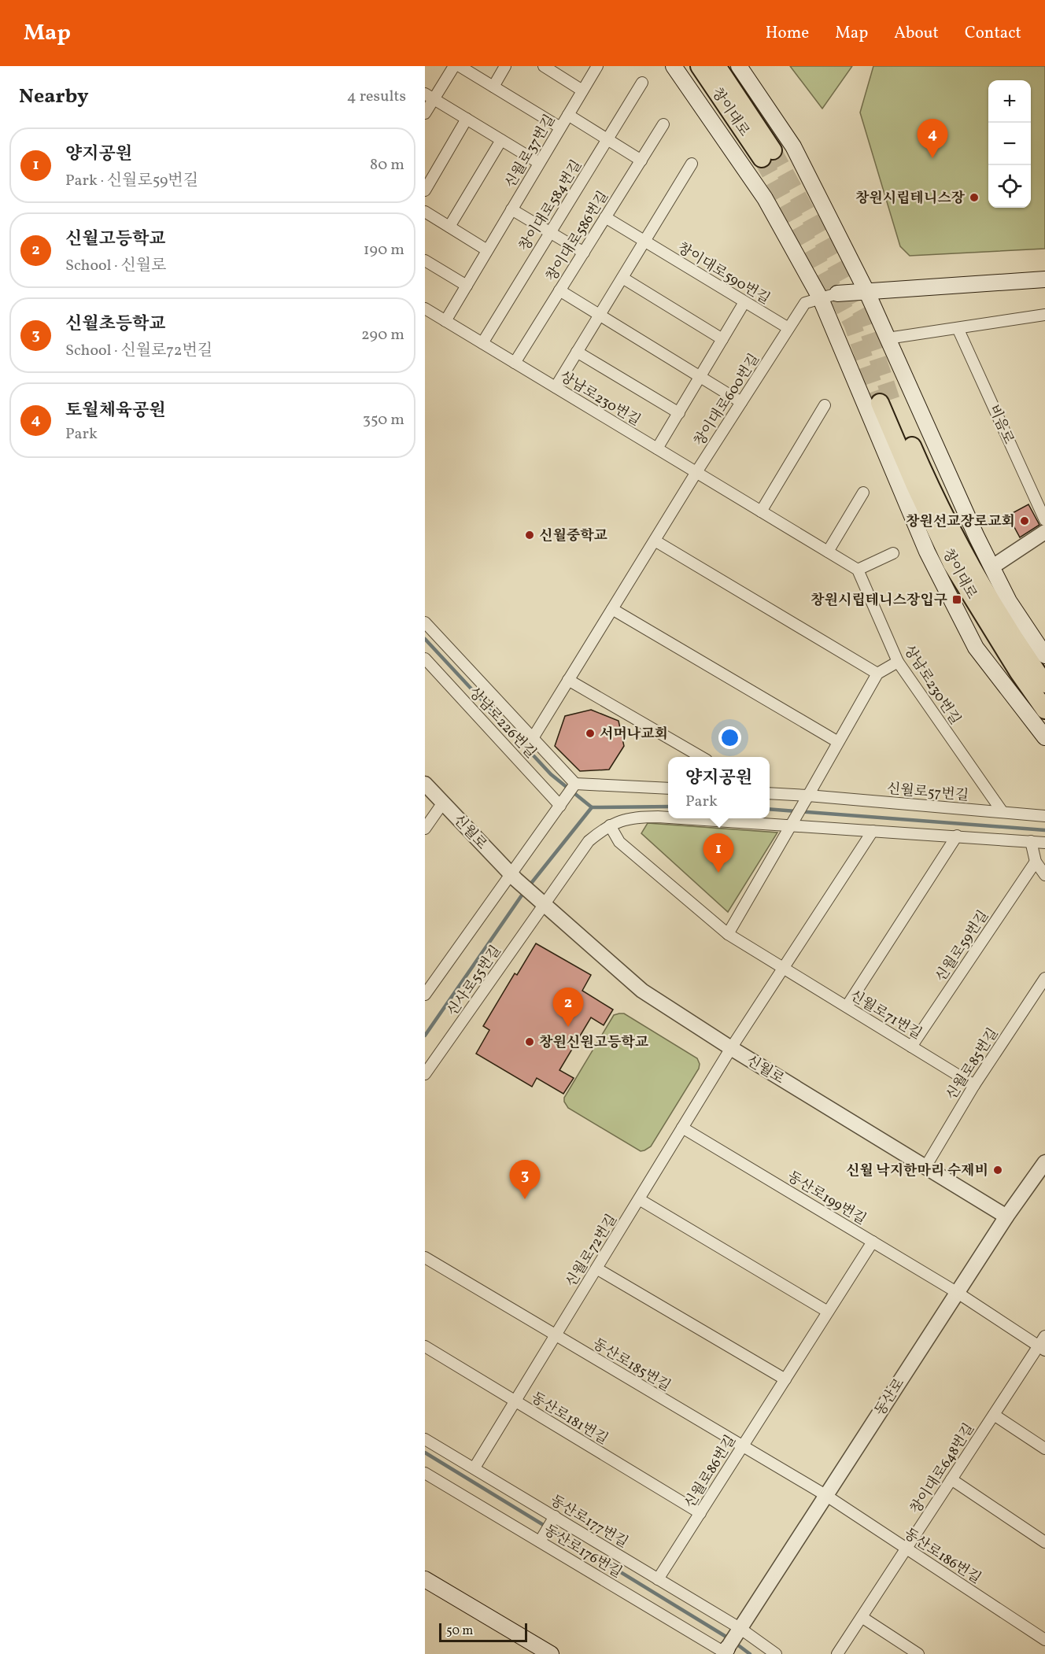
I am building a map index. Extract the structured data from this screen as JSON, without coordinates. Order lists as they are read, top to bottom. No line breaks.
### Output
{"streets":{"main road":["창이대로"],"street":["신월로37번길","창이대로584번길","창이대로586번길","창이대로590번길","상남로230번길","창이대로600번길","비음로","상남로226번길","신월로57번길","신월로","신월로59번길","신사로55번길","신월로71번길","신월로85번길","동산로199번길","신월로72번길","동산로185번길","동산로","동산로181번길","창이대로648번길","신월로86번길","동산로177번길","동산로176번길","동산로186번길"]},"crossings":[["신월로37번길","상남로230번길"],["창이대로584번길","상남로230번길"],["창이대로586번길","창이대로590번길"],["창이대로586번길","상남로230번길"],["창이대로590번길","창이대로600번길"],["상남로230번길","창이대로600번길"],["상남로230번길","신월로57번길"],["신월로","신사로55번길"],["신월로","신월로85번길"],["신월로","신월로72번길"],["신월로","동산로"],["신월로59번길","신월로71번길"],["신월로71번길","신월로85번길"],["동산로199번길","신월로72번길"],["동산로199번길","동산로"],["동산로199번길","창이대로648번길"],["동산로199번길","신월로86번길"],["신월로72번길","동산로185번길"],["신월로72번길","동산로181번길"],["신월로72번길","동산로177번길"],["동산로185번길","동산로"],["동산로185번길","신월로86번길"],["동산로185번길","동산로186번길"],["동산로","동산로177번길"],["동산로","동산로176번길"],["동산로","동산로186번길"],["동산로181번길","신월로86번길"],["창이대로648번길","동산로186번길"],["신월로86번길","동산로177번길"]],"places":{"other":["창원시립테니스장","창원선교장로교회","신월중학교","서머나교회","창원신원고등학교","신월 낙지한마리 수제비"],"transit":["창원시립테니스장입구"]},"scale_bar":"50 m","page":{"header":"Map","nav":["Home","Map","About","Contact"],"heading":["Nearby","4 results"],"map_buttons":["+","−"],"pins":["4","1","2","3"],"list":[{"mark":"1","name":"양지공원","note":"Park · 신월로59번길","value":"80 m"},{"mark":"2","name":"신월고등학교","note":"School · 신월로","value":"190 m"},{"mark":"3","name":"신월초등학교","note":"School · 신월로72번길","value":"290 m"},{"mark":"4","name":"토월체육공원","note":"Park","value":"350 m"}],"popup":["양지공원","Park"],"scale":"50 m"}}
